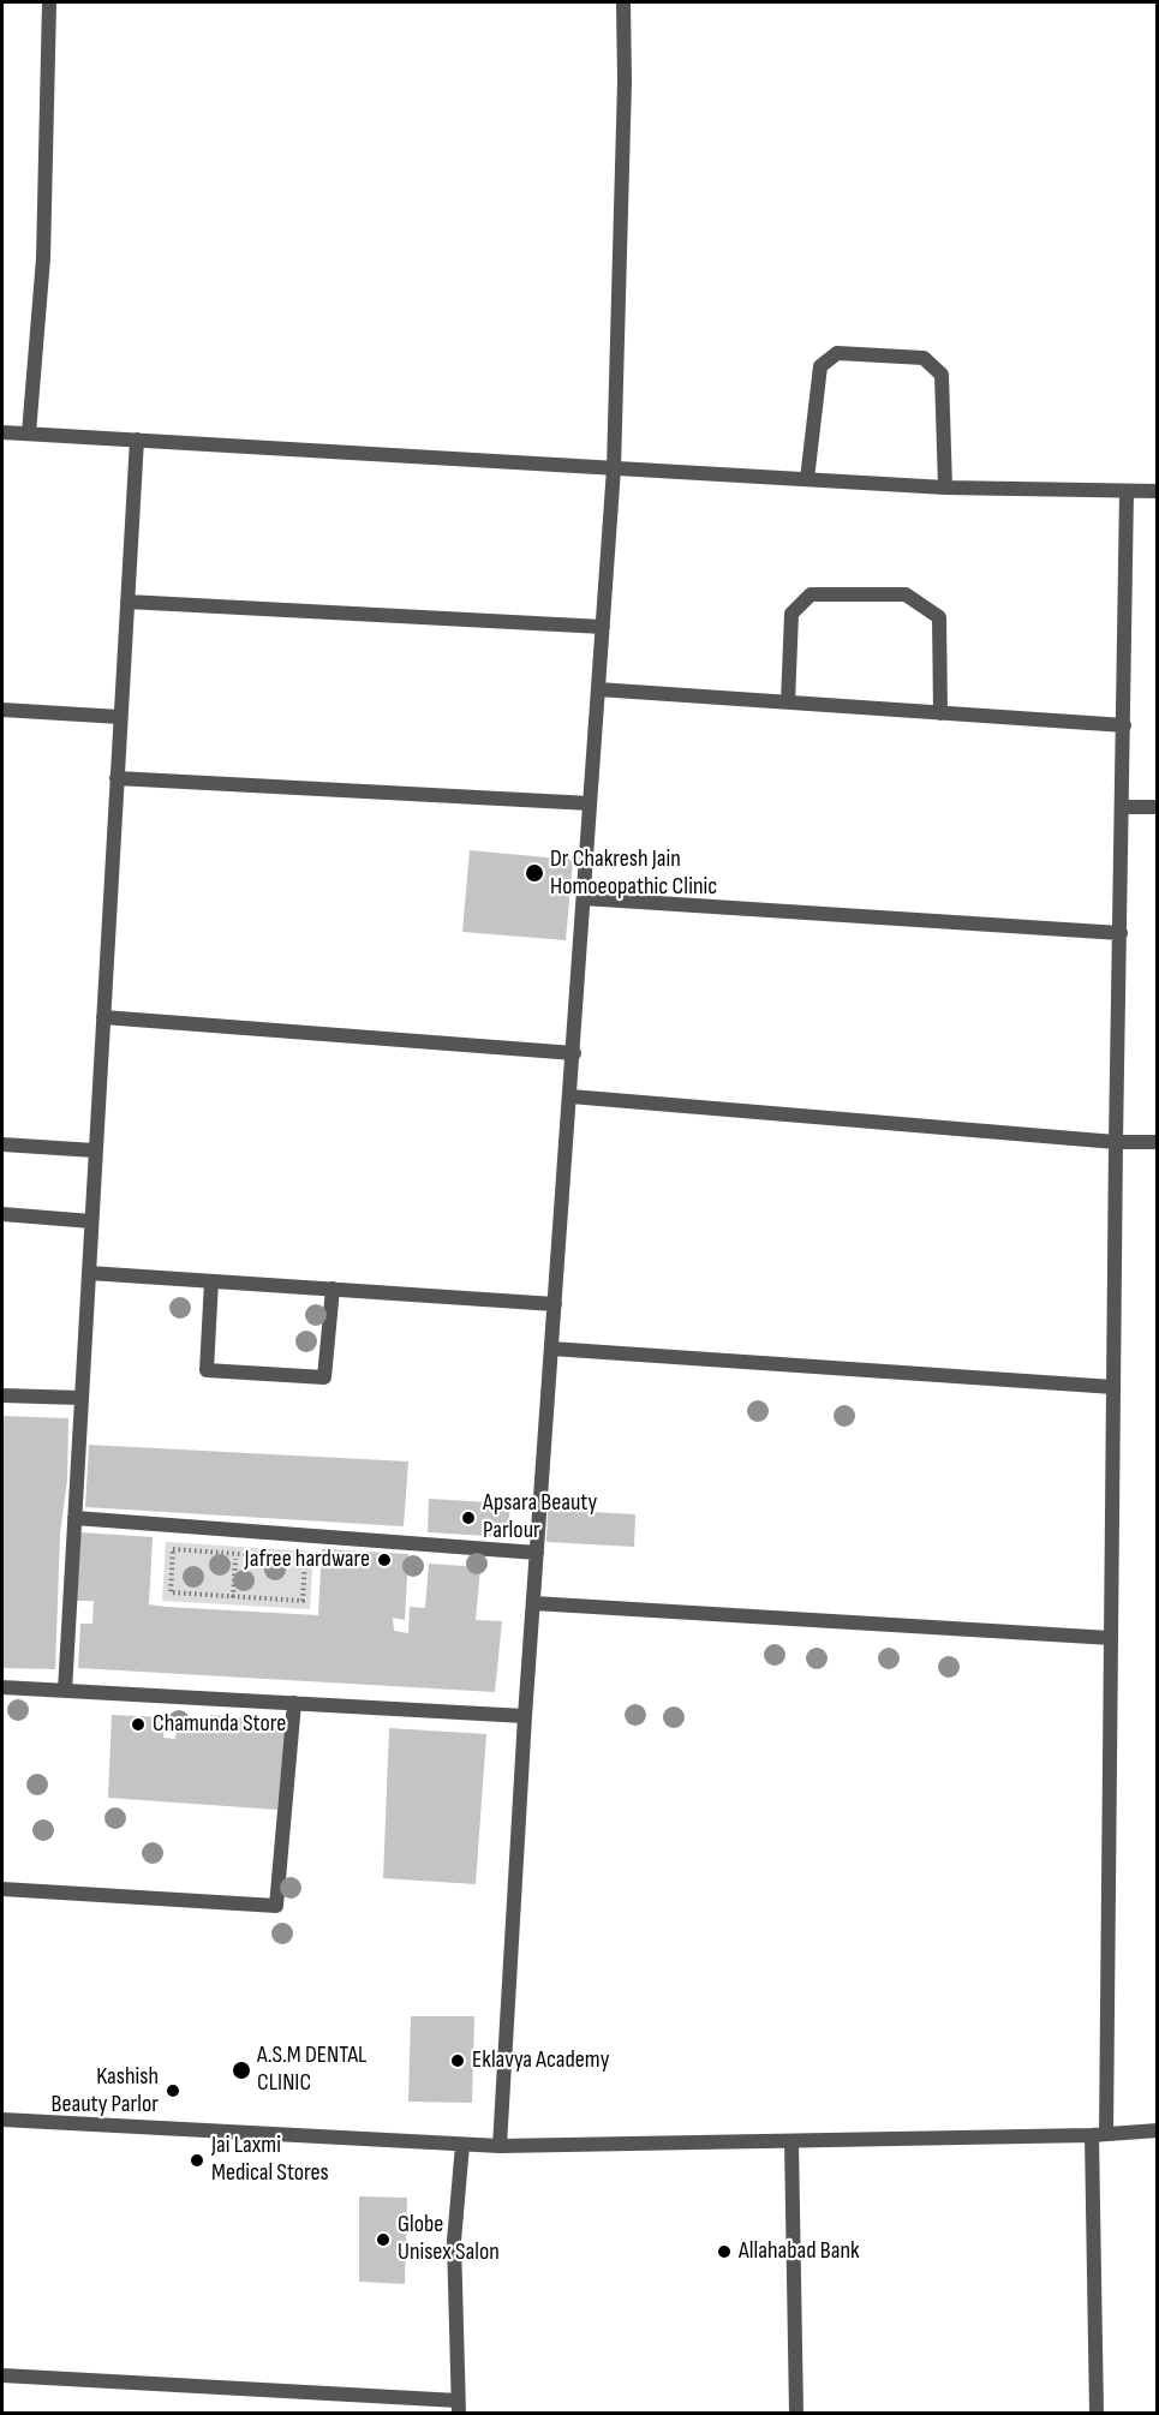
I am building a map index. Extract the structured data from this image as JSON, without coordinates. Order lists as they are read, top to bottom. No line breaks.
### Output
{"places":["Dr Chakresh Jain Homoeopathic Clinic","Apsara Beauty Parlour","Jafree hardware","Chamunda Store","Eklavya Academy","A.S.M DENTAL CLINIC","Kashish Beauty Parlor","Jai Laxmi Medical Stores","Globe Unisex Salon","Allahabad Bank"]}
